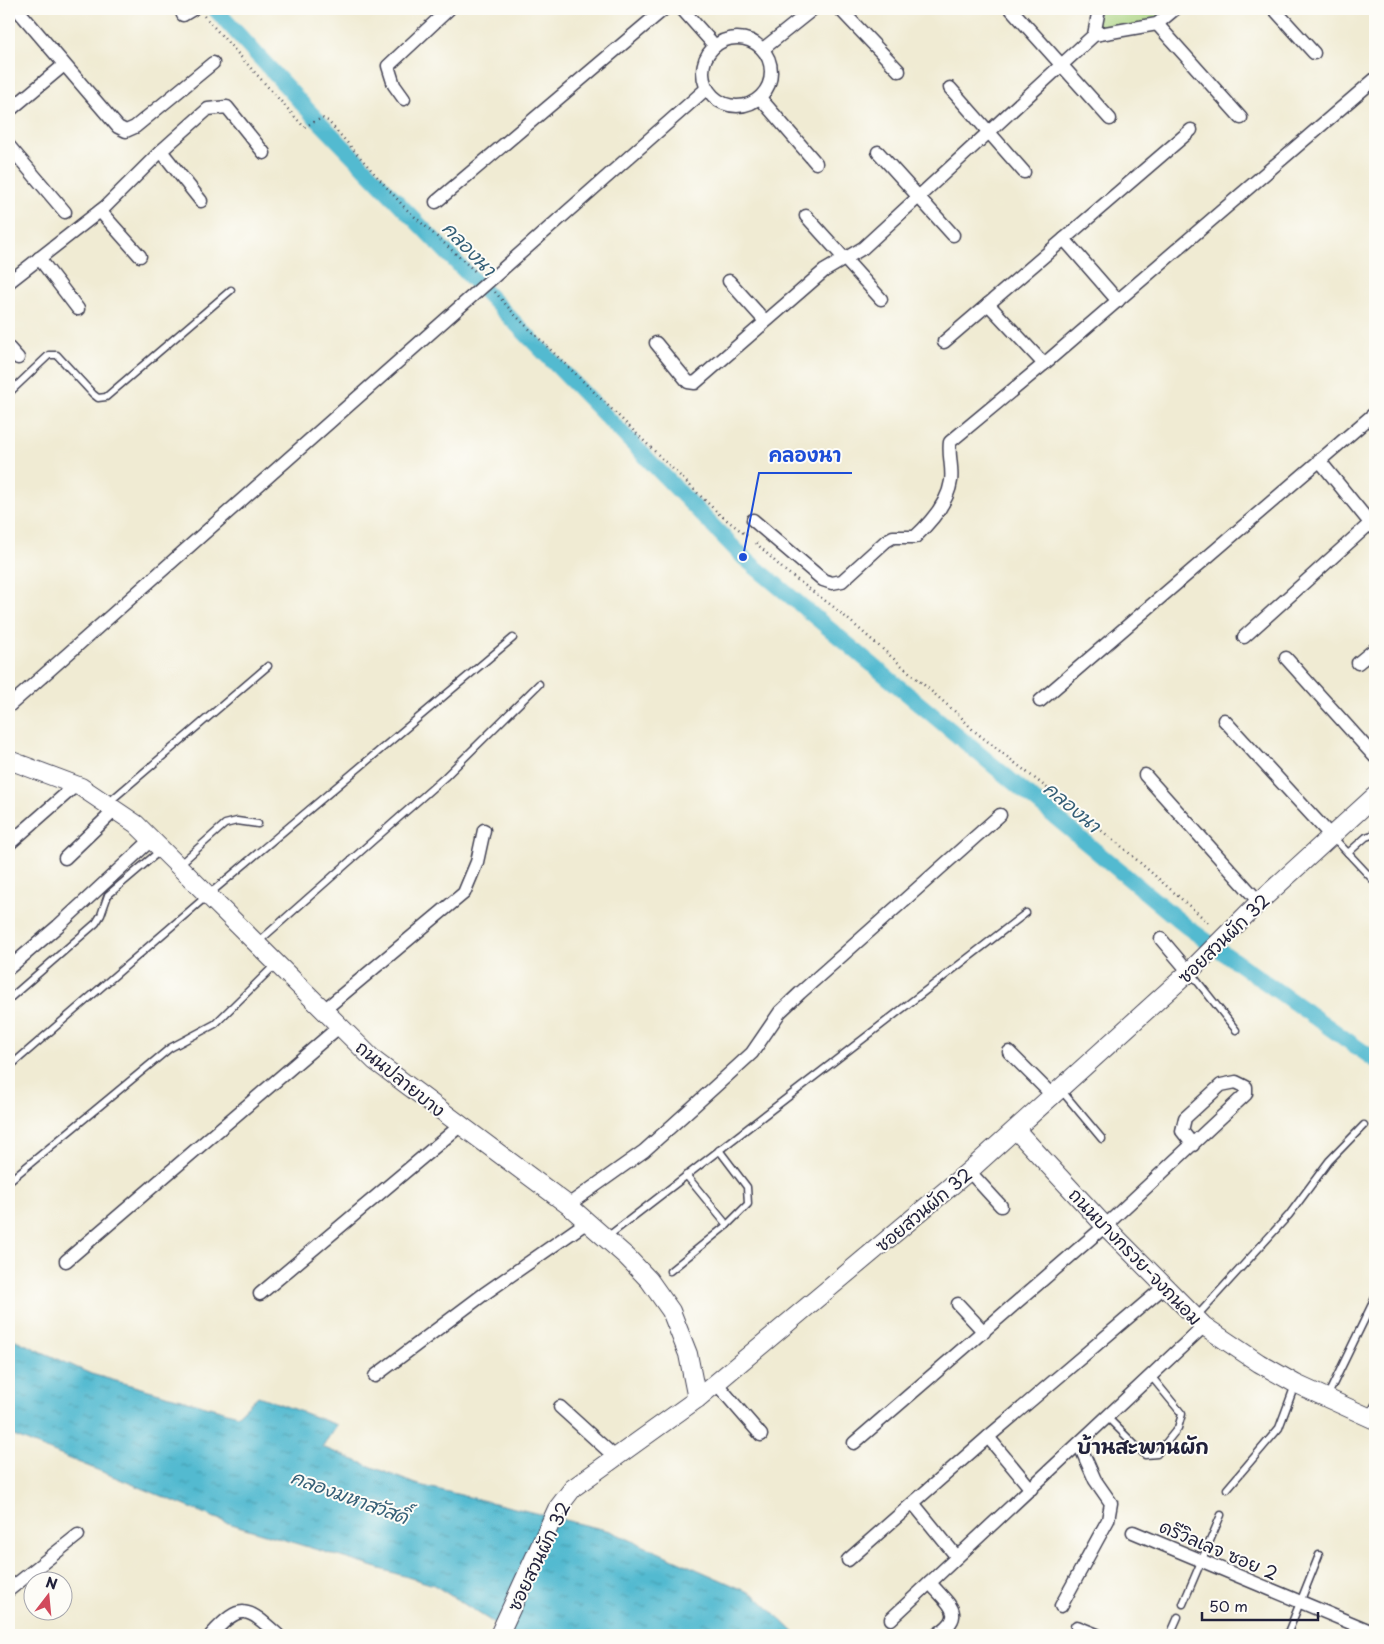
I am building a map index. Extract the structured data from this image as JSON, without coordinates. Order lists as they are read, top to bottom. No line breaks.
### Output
{"streets":{"street":["ซอยสวนผัก 32","ถนนปลายบาง","ถนนบางกรวย-จงถนอม","ดรีวิลเลจ ซอย 2"]},"crossings":[["ซอยสวนผัก 32","ถนนปลายบาง"],["ซอยสวนผัก 32","ถนนบางกรวย-จงถนอม"]],"districts":["บ้านสะพานผัก"],"water":["คลองนา","คลองมหาสวัสดิ์"],"places":["คลองนา"],"scale_bar":"50 m","north":"top"}
